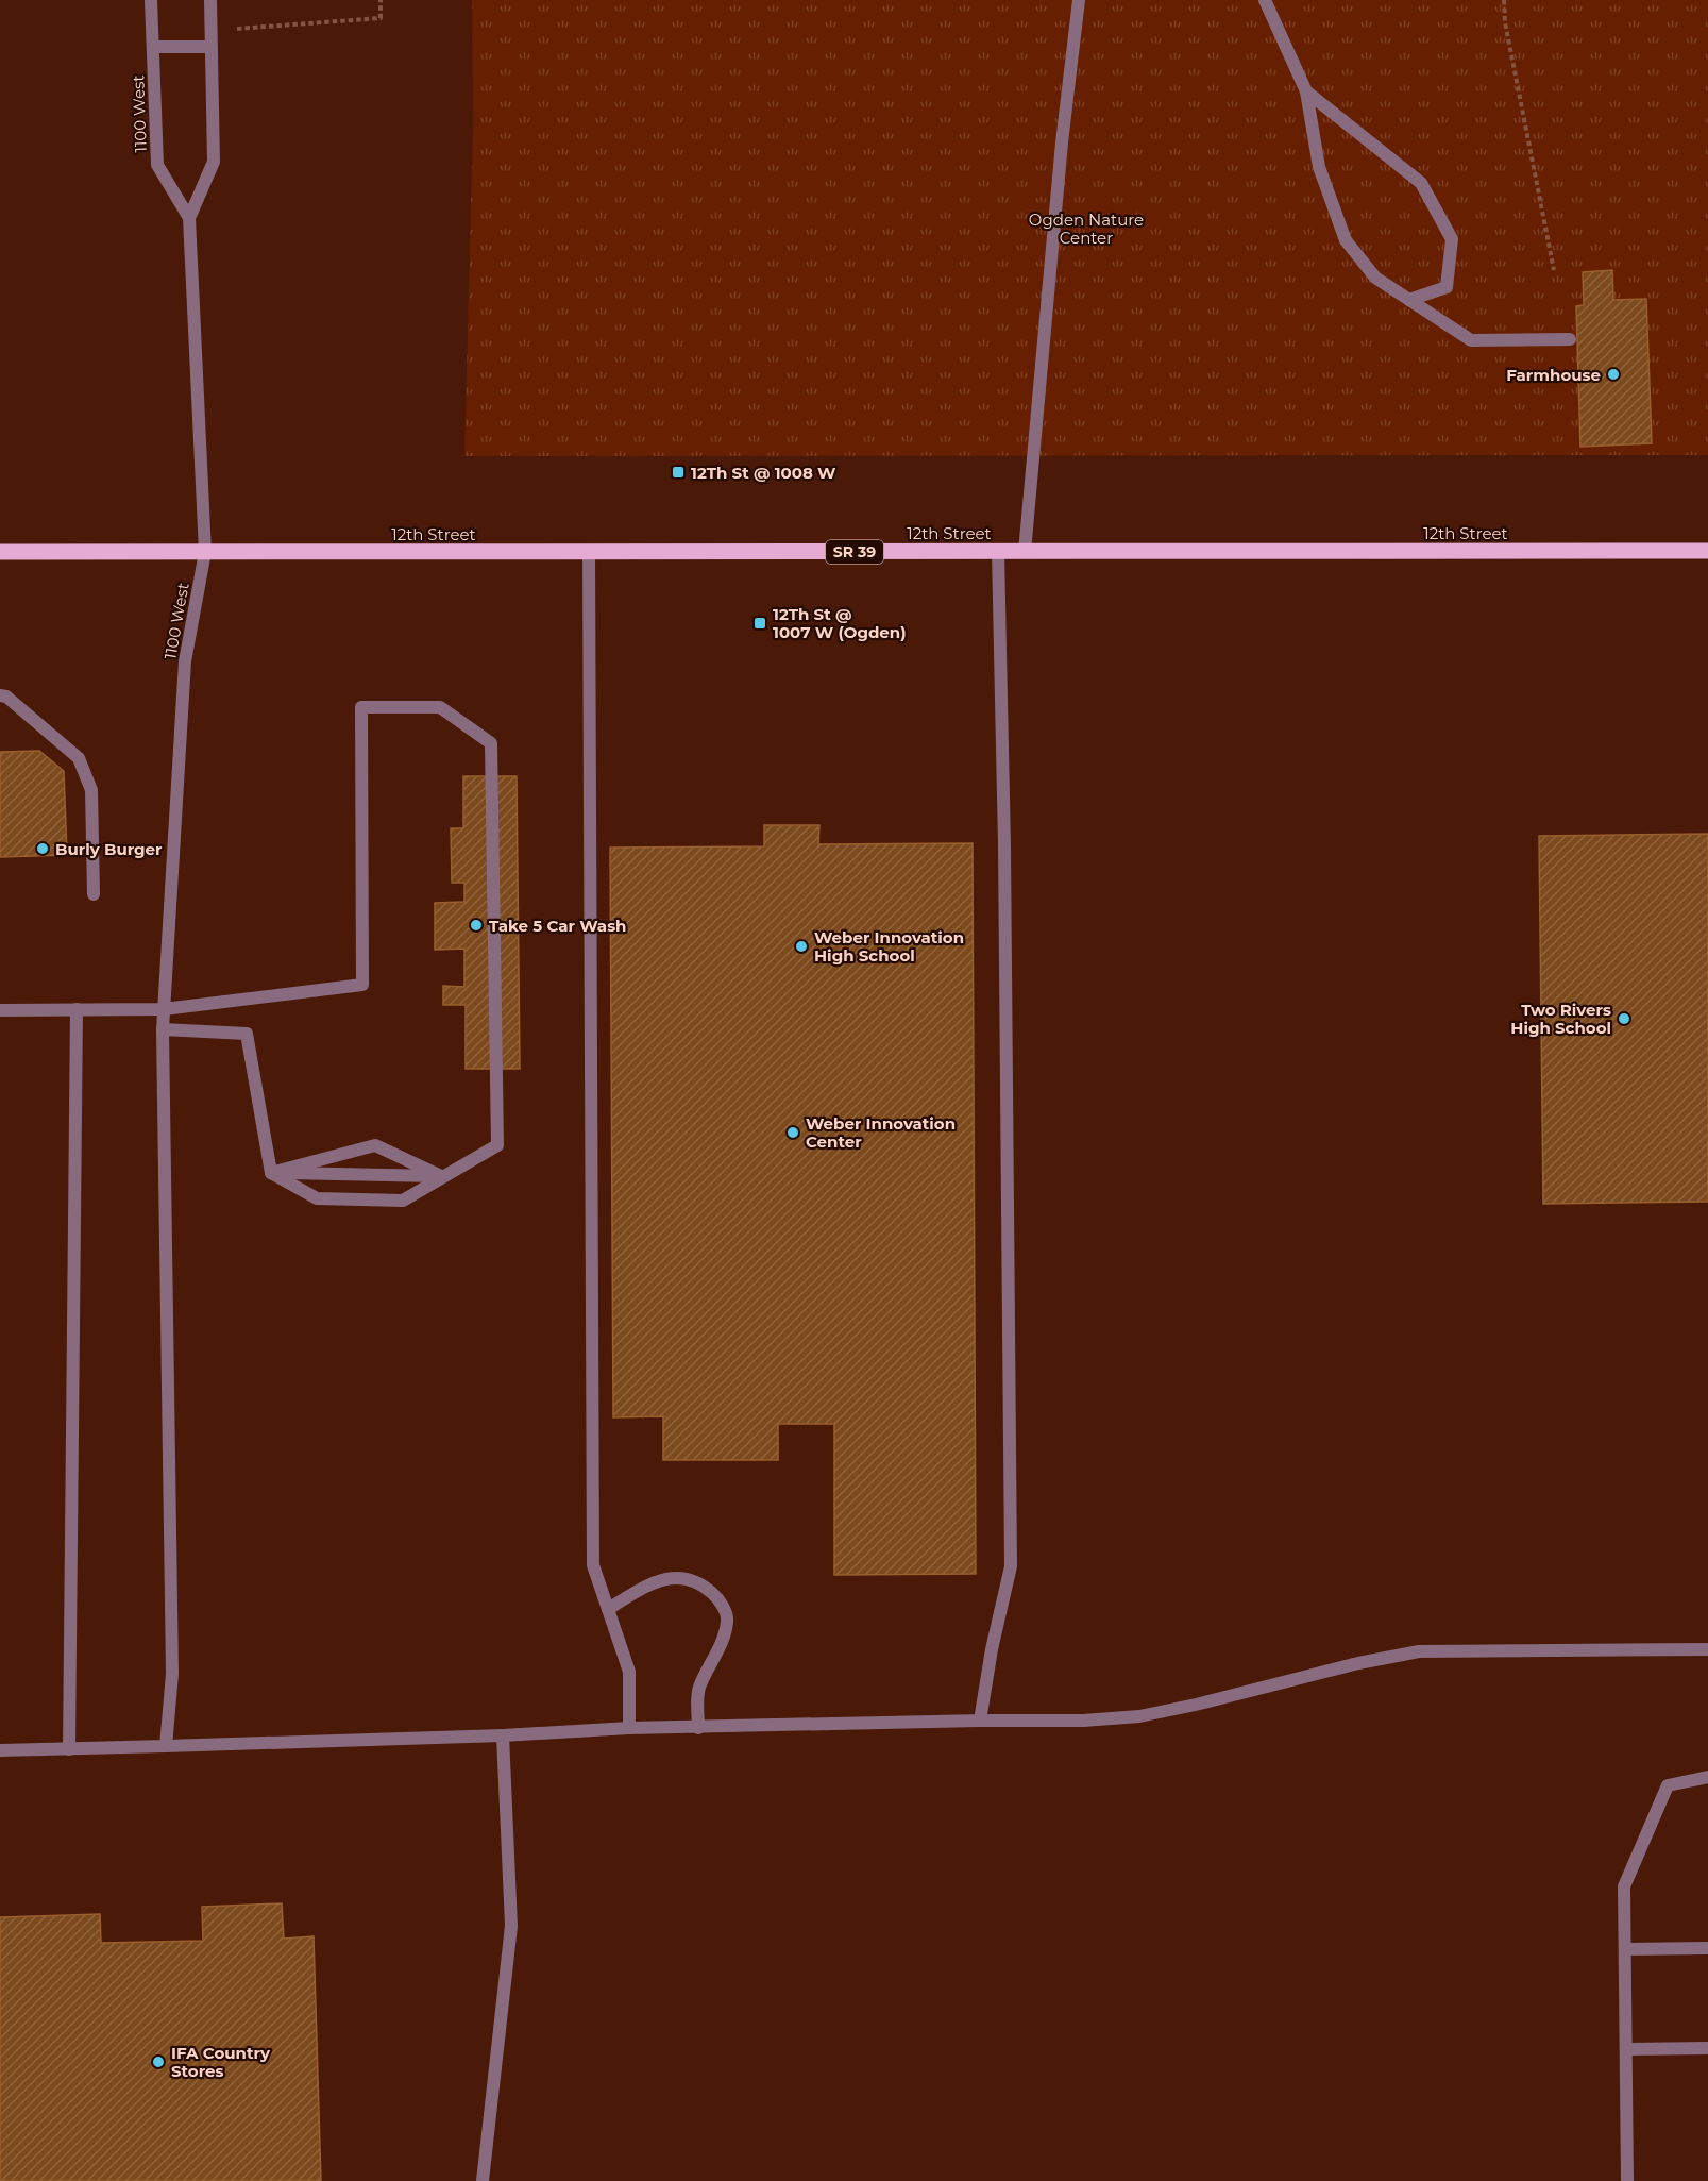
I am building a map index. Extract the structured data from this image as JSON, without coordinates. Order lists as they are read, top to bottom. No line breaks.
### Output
{"streets":{"main road":["12th Street","SR 39"],"street":["1100 West"]},"crossings":[["1100 West","12th Street"]],"parks":["Ogden Nature Center"],"places":{"other":["Farmhouse","Burly Burger","Take 5 Car Wash","Weber Innovation High School","Two Rivers High School","Weber Innovation Center","IFA Country Stores"],"transit":["12Th St @ 1008 W","12Th St @ 1007 W (Ogden)"]}}
